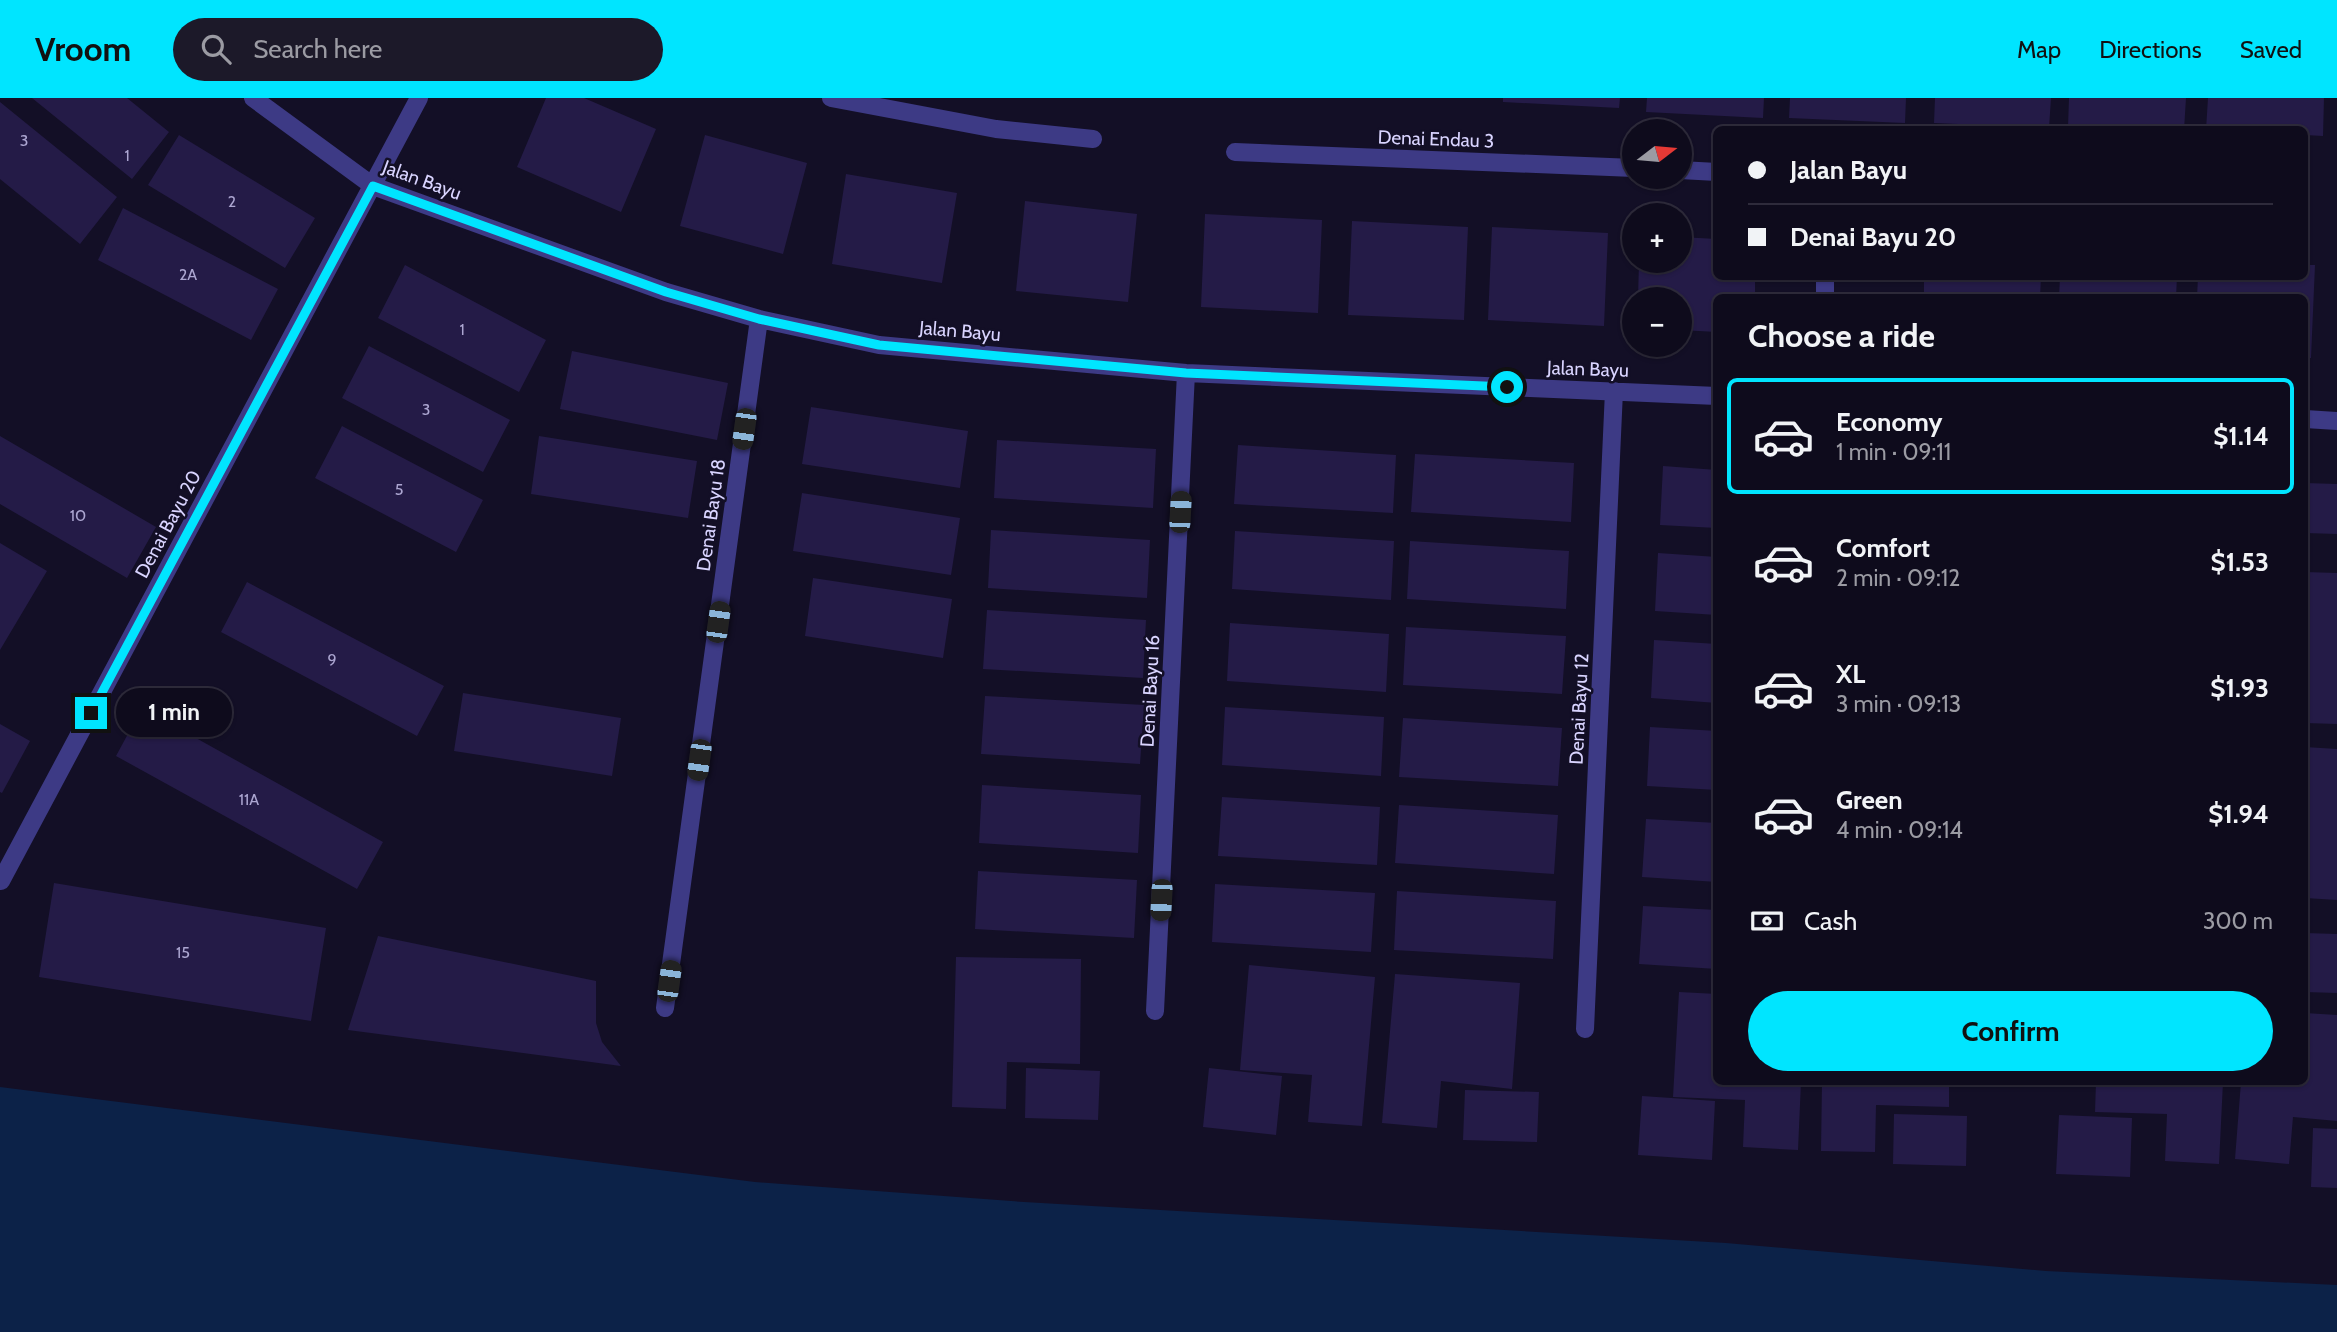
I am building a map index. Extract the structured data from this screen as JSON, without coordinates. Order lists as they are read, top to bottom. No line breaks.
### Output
{"streets":{"street":["Denai Endau 3","Jalan Bayu","Denai Bayu 18","Denai Bayu 20","Denai Bayu 16","Denai Bayu 12"]},"crossings":[["Jalan Bayu","Denai Bayu 18"],["Jalan Bayu","Denai Bayu 20"],["Jalan Bayu","Denai Bayu 16"],["Jalan Bayu","Denai Bayu 12"]],"house_numbers":["3","1","2","2A","1","3","5","10","9","11A","15"],"north":"right","page":{"header":"Vroom","search":"Search here","nav":["Map","Directions","Saved"],"map_buttons":["+","−"],"banner":["Jalan Bayu","Denai Bayu 20"],"heading":"Choose a ride","list":[{"name":"Economy","note":"1 min · 09:11","value":"$1.14"},{"name":"Comfort","note":"2 min · 09:12","value":"$1.53"},{"name":"XL","note":"3 min · 09:13","value":"$1.93"},{"name":"Green","note":"4 min · 09:14","value":"$1.94"}],"bubble":"1 min","pay":["Cash","300 m"],"buttons":"Confirm"}}
